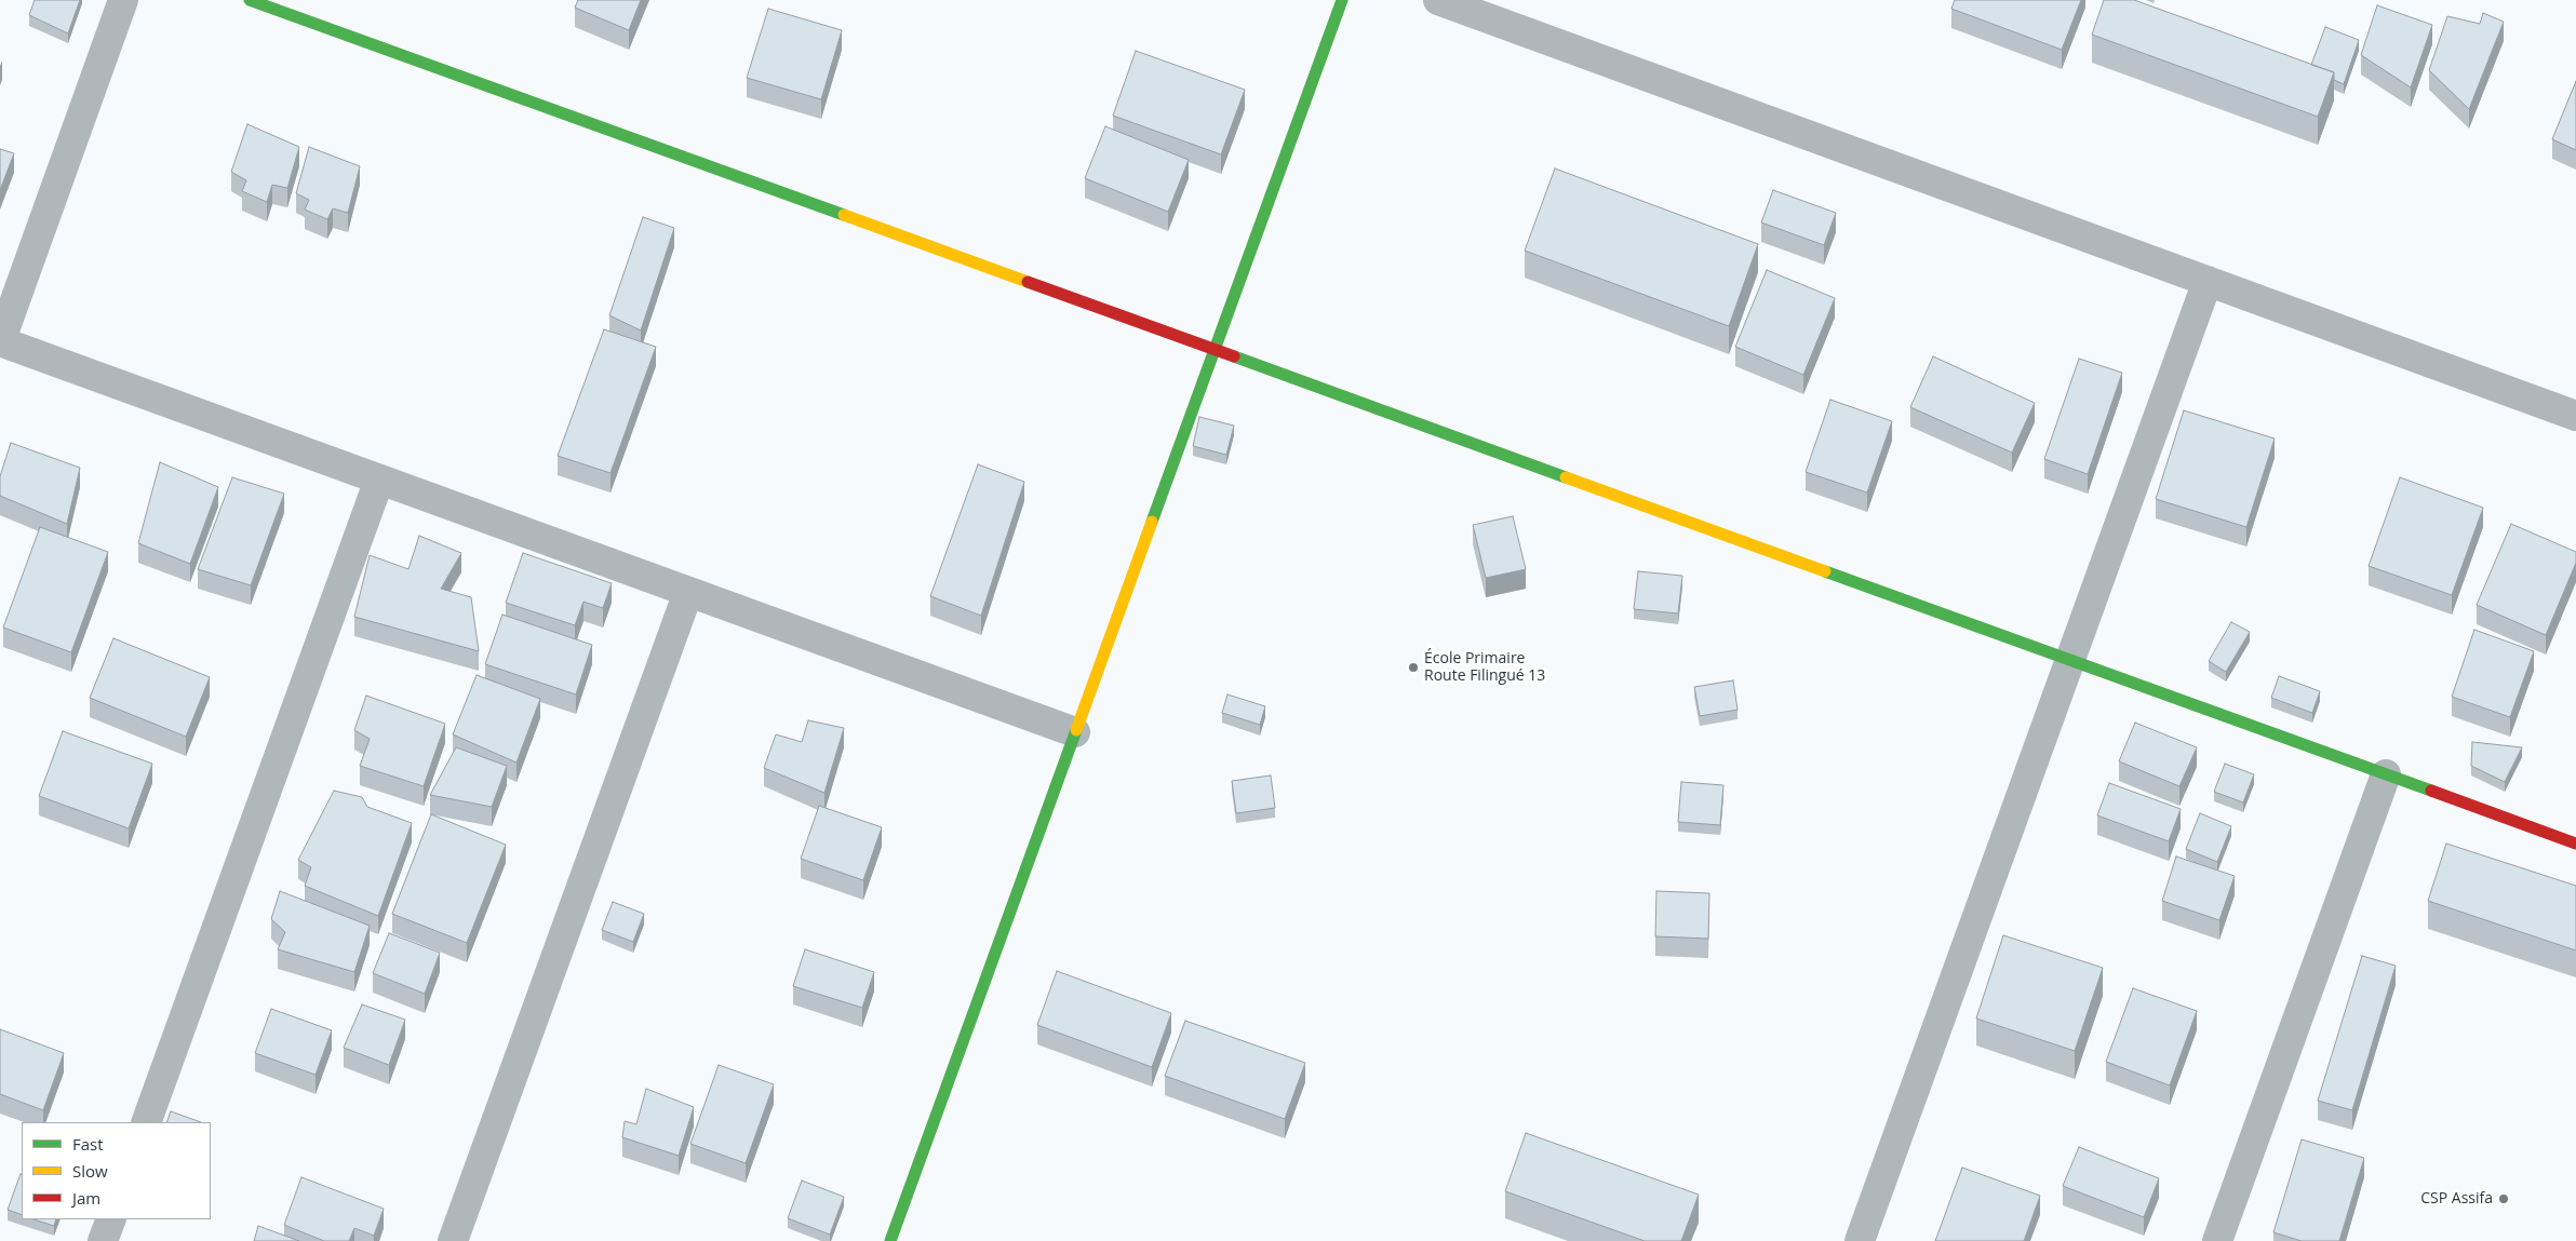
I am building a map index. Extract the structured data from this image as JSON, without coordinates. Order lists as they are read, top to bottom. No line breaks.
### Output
{"places":["École Primaire Route Filingué 13","CSP Assifa"],"legend":["Fast","Slow","Jam"]}
